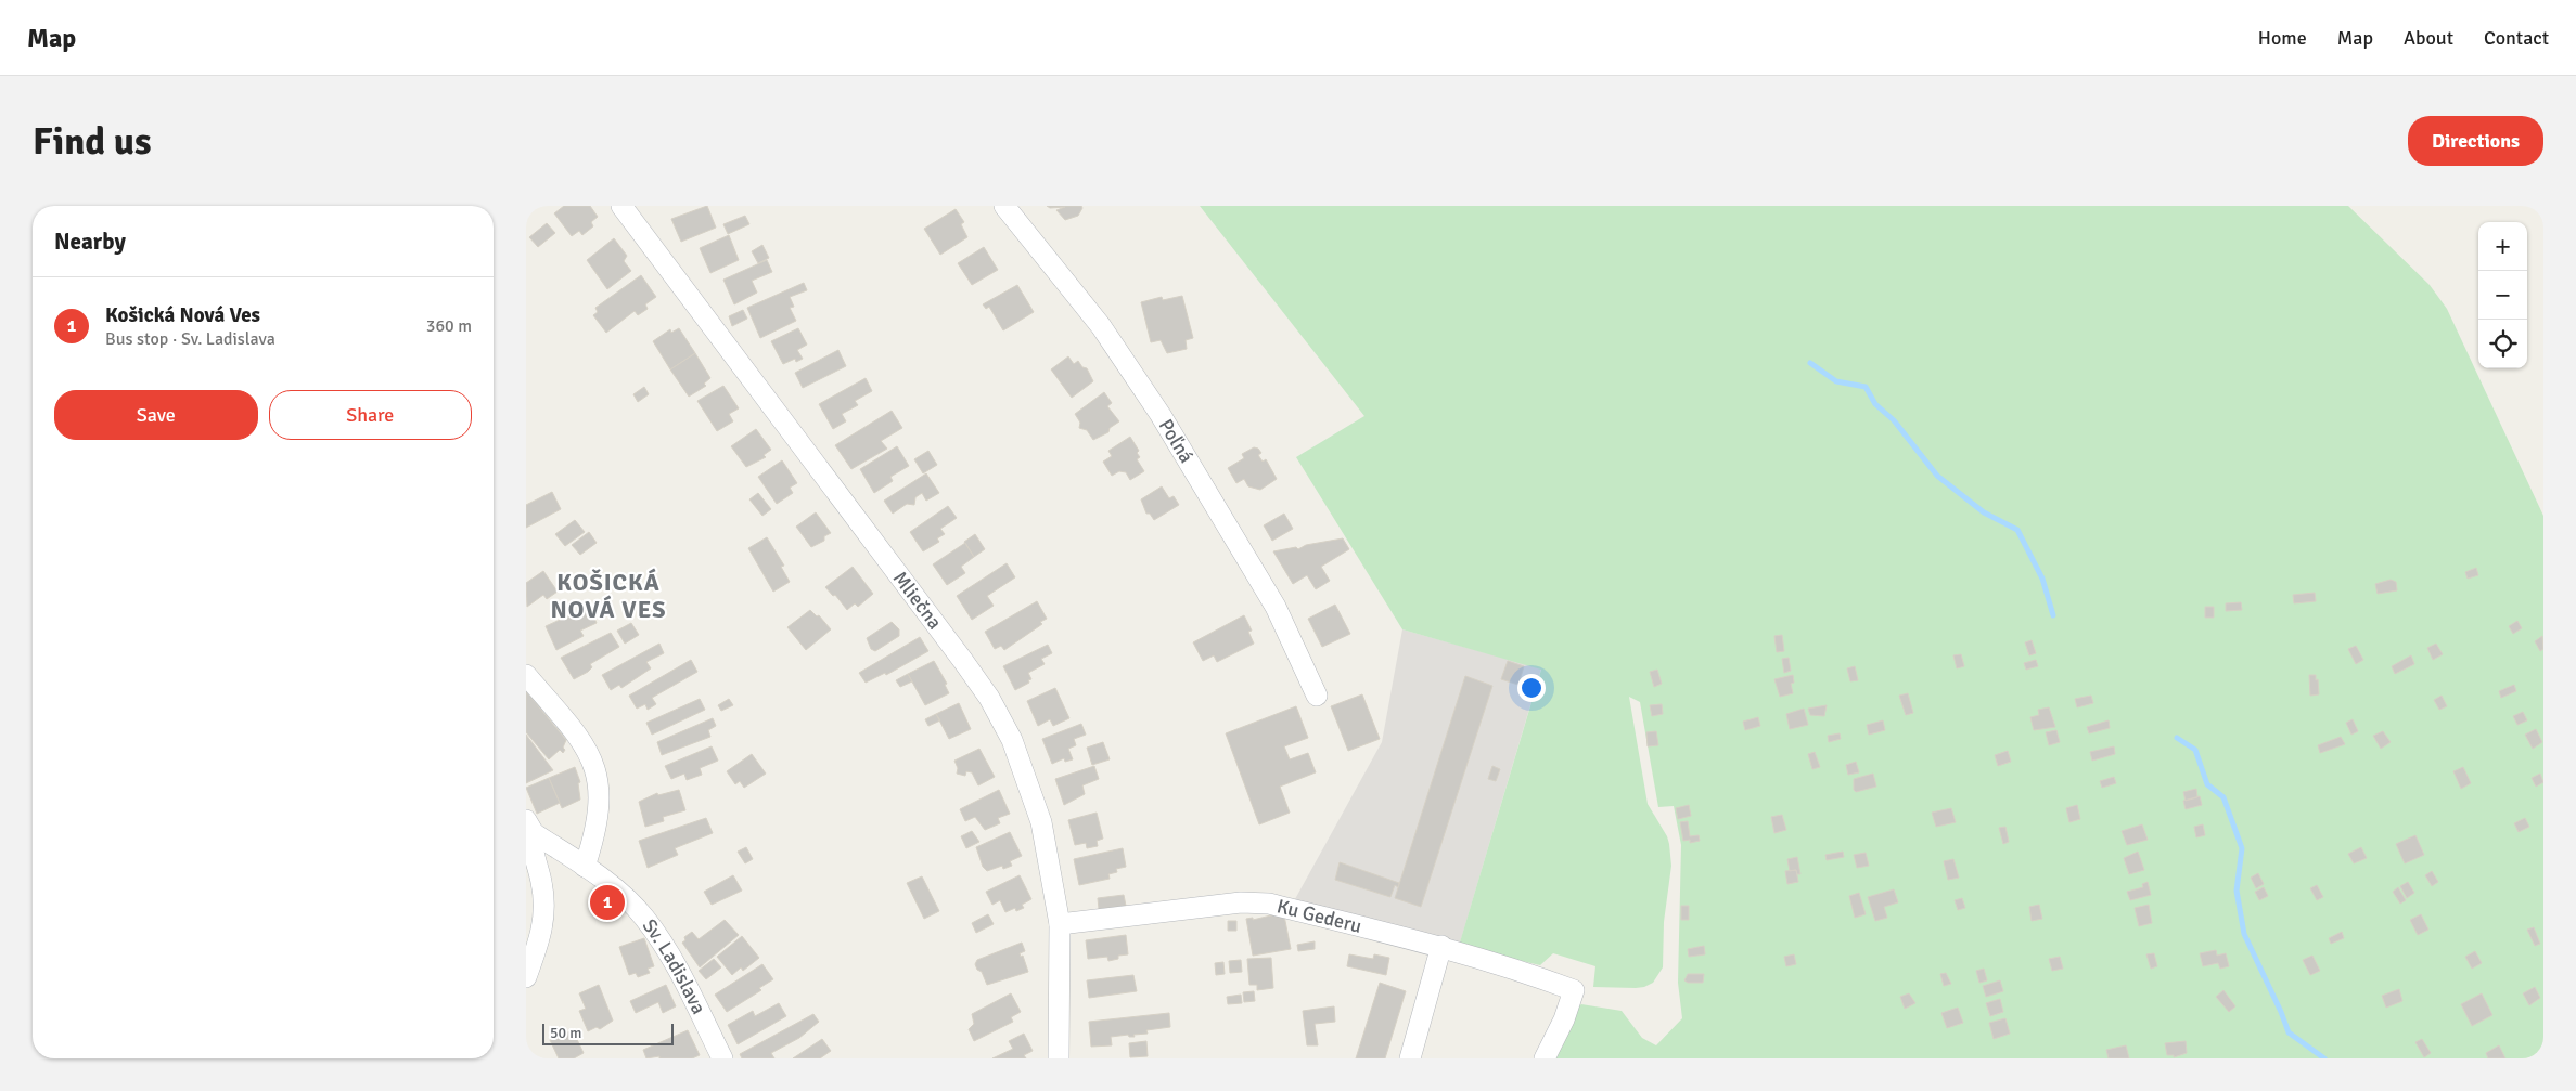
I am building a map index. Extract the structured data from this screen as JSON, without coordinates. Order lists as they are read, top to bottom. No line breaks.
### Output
{"streets":{"street":["Poľná","Mliečna","Ku Gederu","Sv. Ladislava"]},"crossings":[["Mliečna","Ku Gederu"]],"districts":["KOŠICKÁ NOVÁ VES"],"scale_bar":"50 m","page":{"header":"Map","nav":["Home","Map","About","Contact"],"buttons":["Directions",["Save","Share"]],"title":"Find us","heading":"Nearby","map_buttons":["+","−"],"list":[{"mark":"1","name":"Košická Nová Ves","note":"Bus stop · Sv. Ladislava","value":"360 m"}],"pins":"1","scale":"50 m"}}
